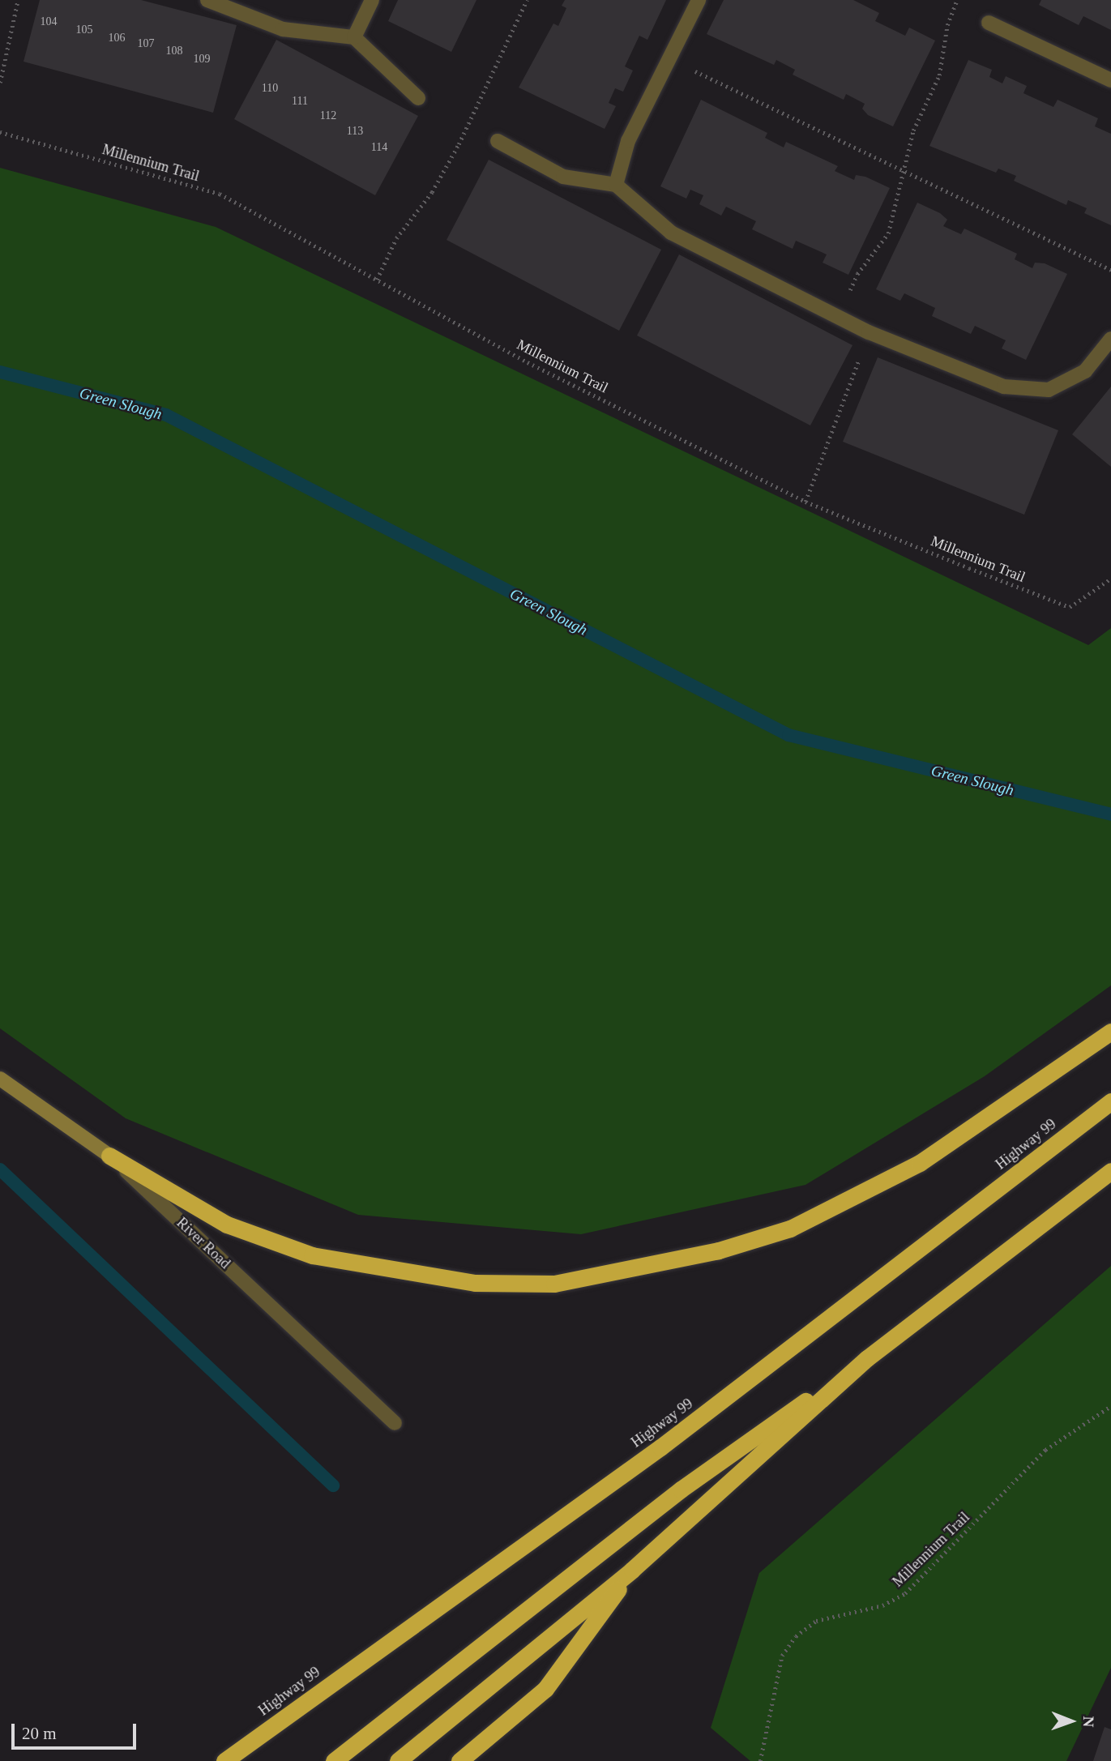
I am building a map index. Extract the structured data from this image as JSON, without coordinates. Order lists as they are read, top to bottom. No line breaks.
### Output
{"streets":{"highway":["Highway 99"],"street":["River Road"],"path":["Millennium Trail"]},"water":["Green Slough"],"house_numbers":["104","105","106","107","108","109","110","111","112","113","114"],"scale_bar":"20 m","north":"right"}
